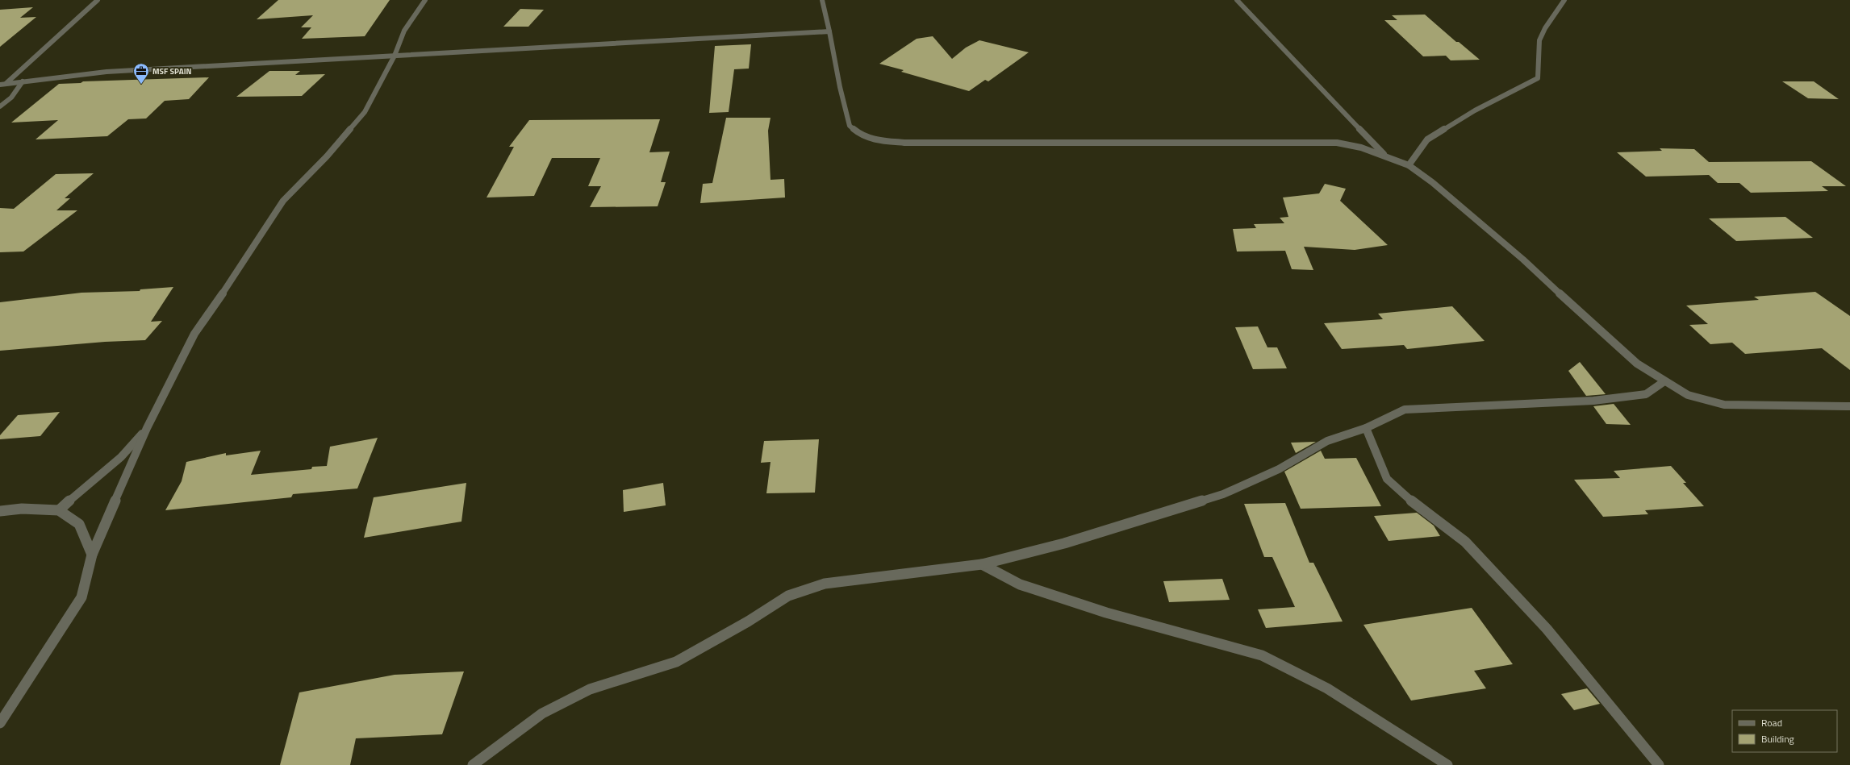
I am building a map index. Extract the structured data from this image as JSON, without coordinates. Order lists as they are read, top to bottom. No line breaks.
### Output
{"places":{"office":["MSF SPAIN"]},"legend":["Road","Building"]}
